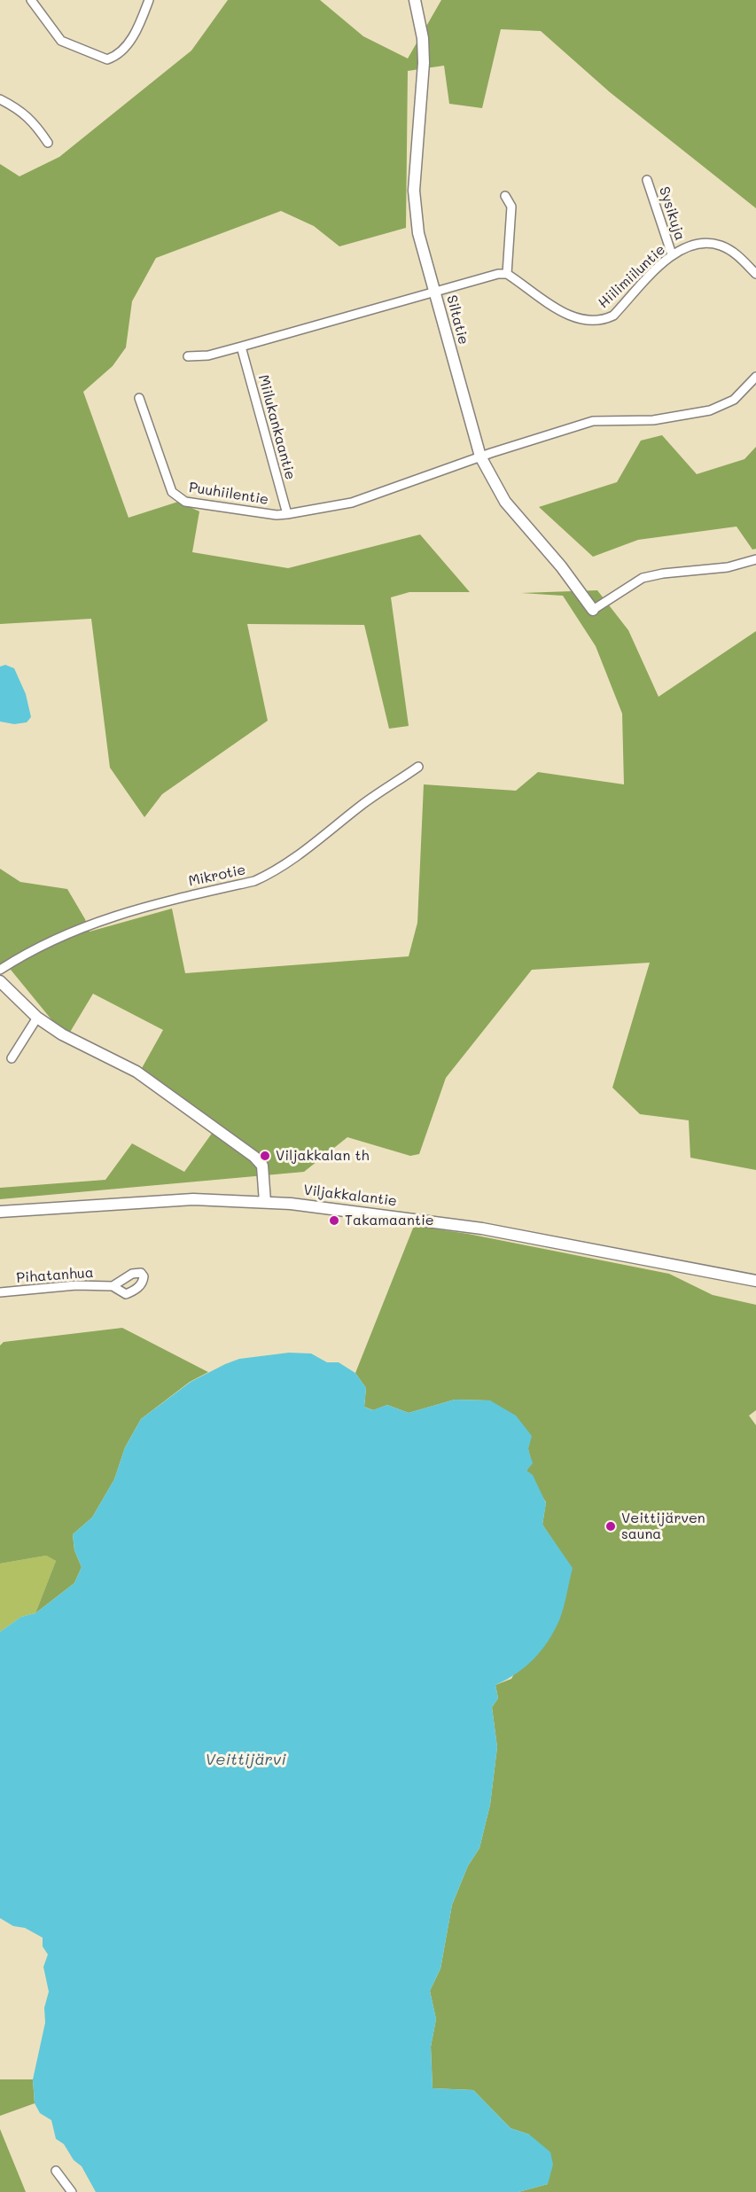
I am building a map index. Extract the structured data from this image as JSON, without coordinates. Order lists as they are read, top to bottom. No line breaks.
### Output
{"streets":{"street":["Sysikuja","Hiilimiiluntie","Siltatie","Miilukankaantie","Puuhiilentie","Mikrotie","Viljakkalantie","Pihatanhua"]},"crossings":[["Sysikuja","Hiilimiiluntie"],["Miilukankaantie","Puuhiilentie"]],"water":["Veittijärvi"],"places":["Viljakkalan th","Takamaantie","Veittijärven sauna"]}
